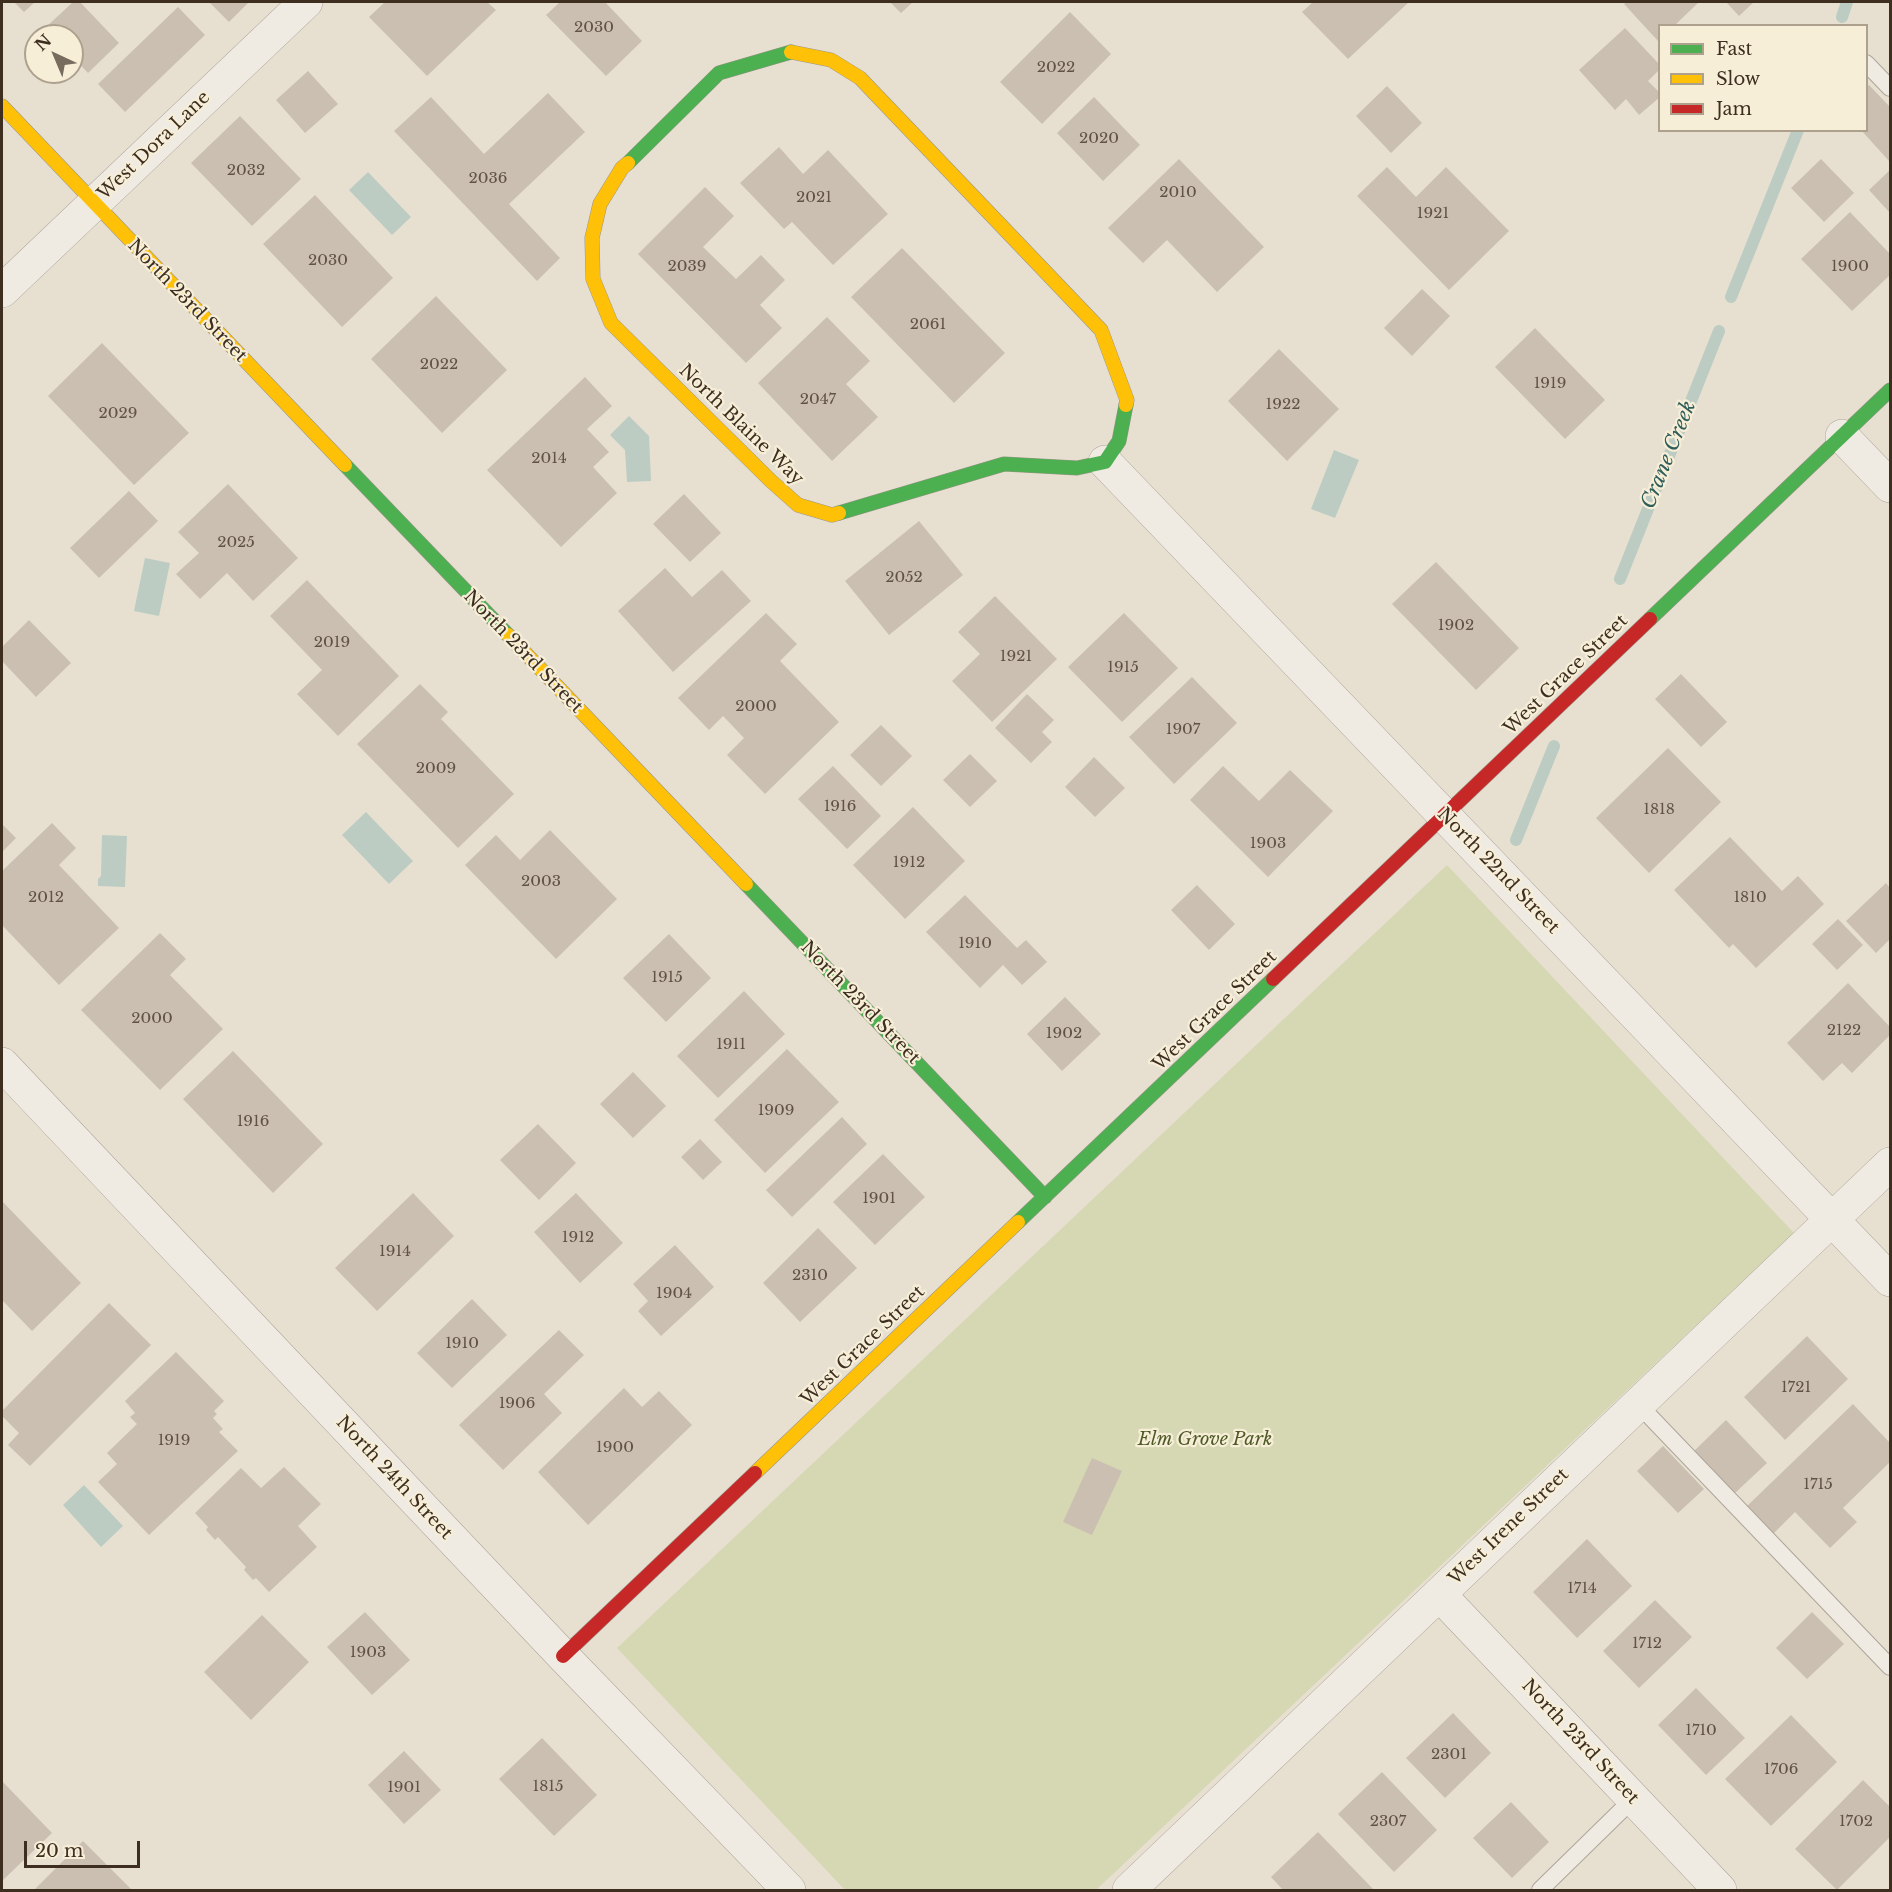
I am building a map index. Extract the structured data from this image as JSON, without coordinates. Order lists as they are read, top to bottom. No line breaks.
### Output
{"streets":{"street":["West Dora Lane","North 23rd Street","North Blaine Way","West Grace Street","North 22nd Street","North 24th Street","West Irene Street"]},"crossings":[["West Dora Lane","North 23rd Street"],["North 23rd Street","West Grace Street"],["North 23rd Street","West Irene Street"],["North Blaine Way","North 22nd Street"],["West Grace Street","North 22nd Street"],["West Grace Street","North 24th Street"],["North 22nd Street","West Irene Street"]],"water":["Crane Creek"],"parks":["Elm Grove Park"],"house_numbers":["2030","2022","2020","2032","2036","2010","2021","1921","2030","2039","1900","2061","2022","1919","2047","1922","2029","2014","2025","2052","1902","2019","1921","1915","2000","1907","2009","1916","1818","1903","1912","2003","2012","1810","1910","1915","2000","2122","1902","1911","1909","1916","1901","1912","1914","2310","1904","1910","1721","1906","1919","1900","1715","1714","1712","1903","1710","2301","1706","1815","1901","2307","1702"],"legend":["Fast","Slow","Jam"],"scale_bar":"20 m","north":"top left"}
